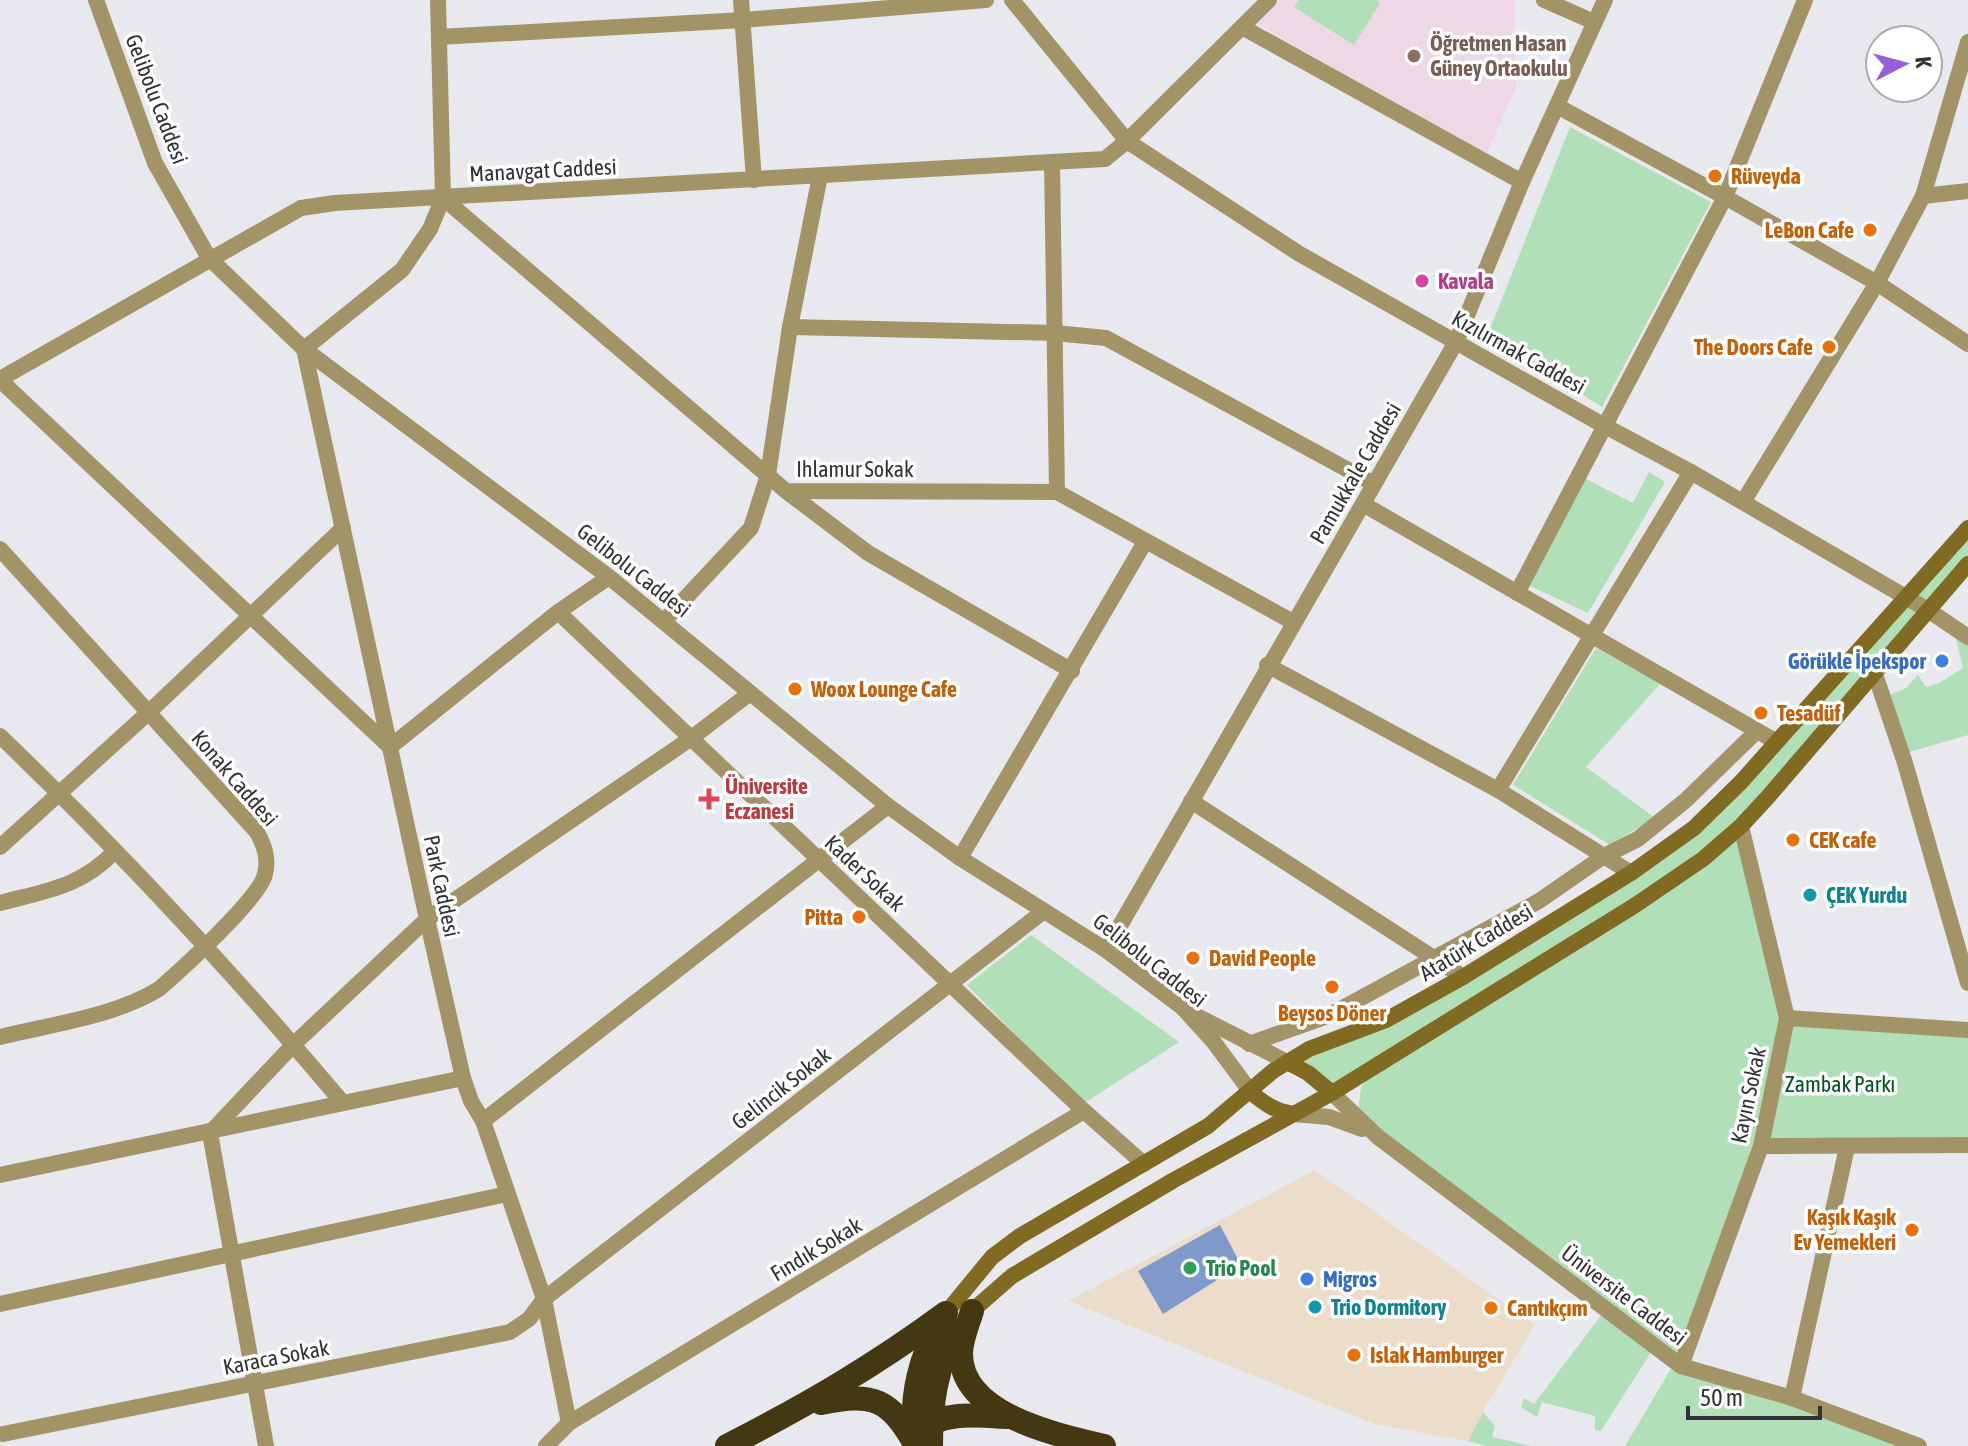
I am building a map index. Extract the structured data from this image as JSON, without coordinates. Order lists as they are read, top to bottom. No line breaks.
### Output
{"streets":{"main road":["Atatürk Caddesi"],"street":["Gelibolu Caddesi","Manavgat Caddesi","Kızılırmak Caddesi","Ihlamur Sokak","Pamukkale Caddesi","Konak Caddesi","Kader Sokak","Park Caddesi","Gelincik Sokak","Kayın Sokak","Fındık Sokak","Üniversite Caddesi","Karaca Sokak"]},"crossings":[["Gelibolu Caddesi","Manavgat Caddesi"],["Gelibolu Caddesi","Pamukkale Caddesi"],["Gelibolu Caddesi","Park Caddesi"],["Gelibolu Caddesi","Atatürk Caddesi"],["Gelibolu Caddesi","Gelincik Sokak"],["Manavgat Caddesi","Kızılırmak Caddesi"],["Manavgat Caddesi","Ihlamur Sokak"],["Kızılırmak Caddesi","Pamukkale Caddesi"],["Kızılırmak Caddesi","Atatürk Caddesi"],["Ihlamur Sokak","Pamukkale Caddesi"],["Kader Sokak","Atatürk Caddesi"],["Kader Sokak","Gelincik Sokak"],["Kader Sokak","Fındık Sokak"],["Park Caddesi","Gelincik Sokak"],["Park Caddesi","Fındık Sokak"],["Park Caddesi","Karaca Sokak"],["Gelincik Sokak","Karaca Sokak"],["Kayın Sokak","Üniversite Caddesi"]],"parks":["Zambak Parkı"],"places":{"other":["Öğretmen Hasan Güney Ortaokulu","Rüveyda","LeBon Cafe","Kavala","The Doors Cafe","Görükle İpekspor","Woox Lounge Cafe","Tesadüf","CEK cafe","ÇEK Yurdu","Pitta","David People","Beysos Döner","Kaşık Kaşık Ev Yemekleri","Trio Pool","Migros","Trio Dormitory","Cantıkçım","Islak Hamburger"],"health":["Üniversite Eczanesi"]},"scale_bar":"50 m","north":"right"}
